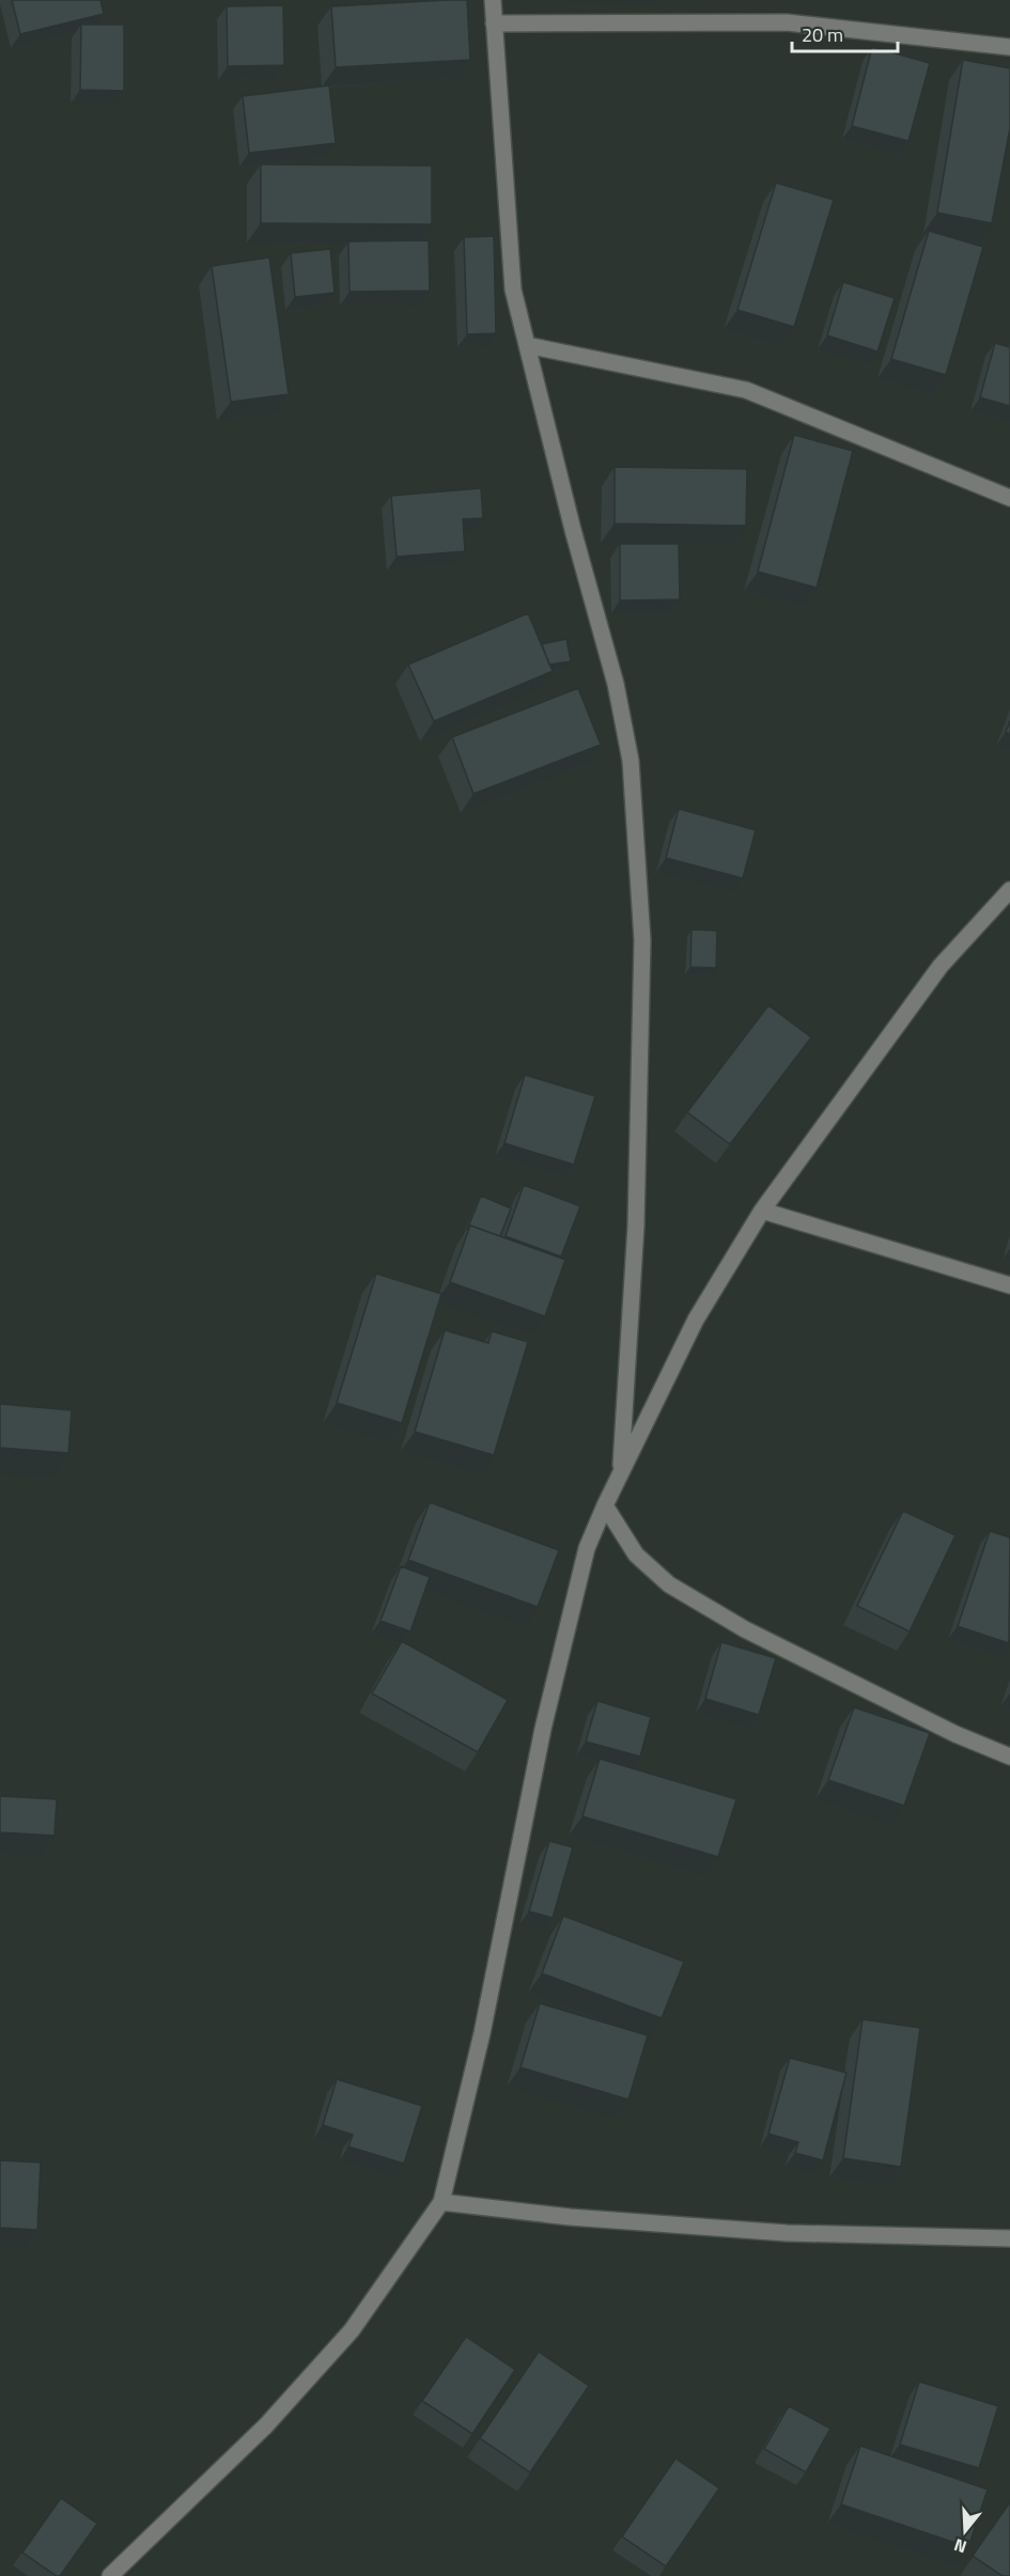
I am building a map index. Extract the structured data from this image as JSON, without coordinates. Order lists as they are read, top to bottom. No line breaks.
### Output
{"scale_bar":"20 m","north":"bottom"}
